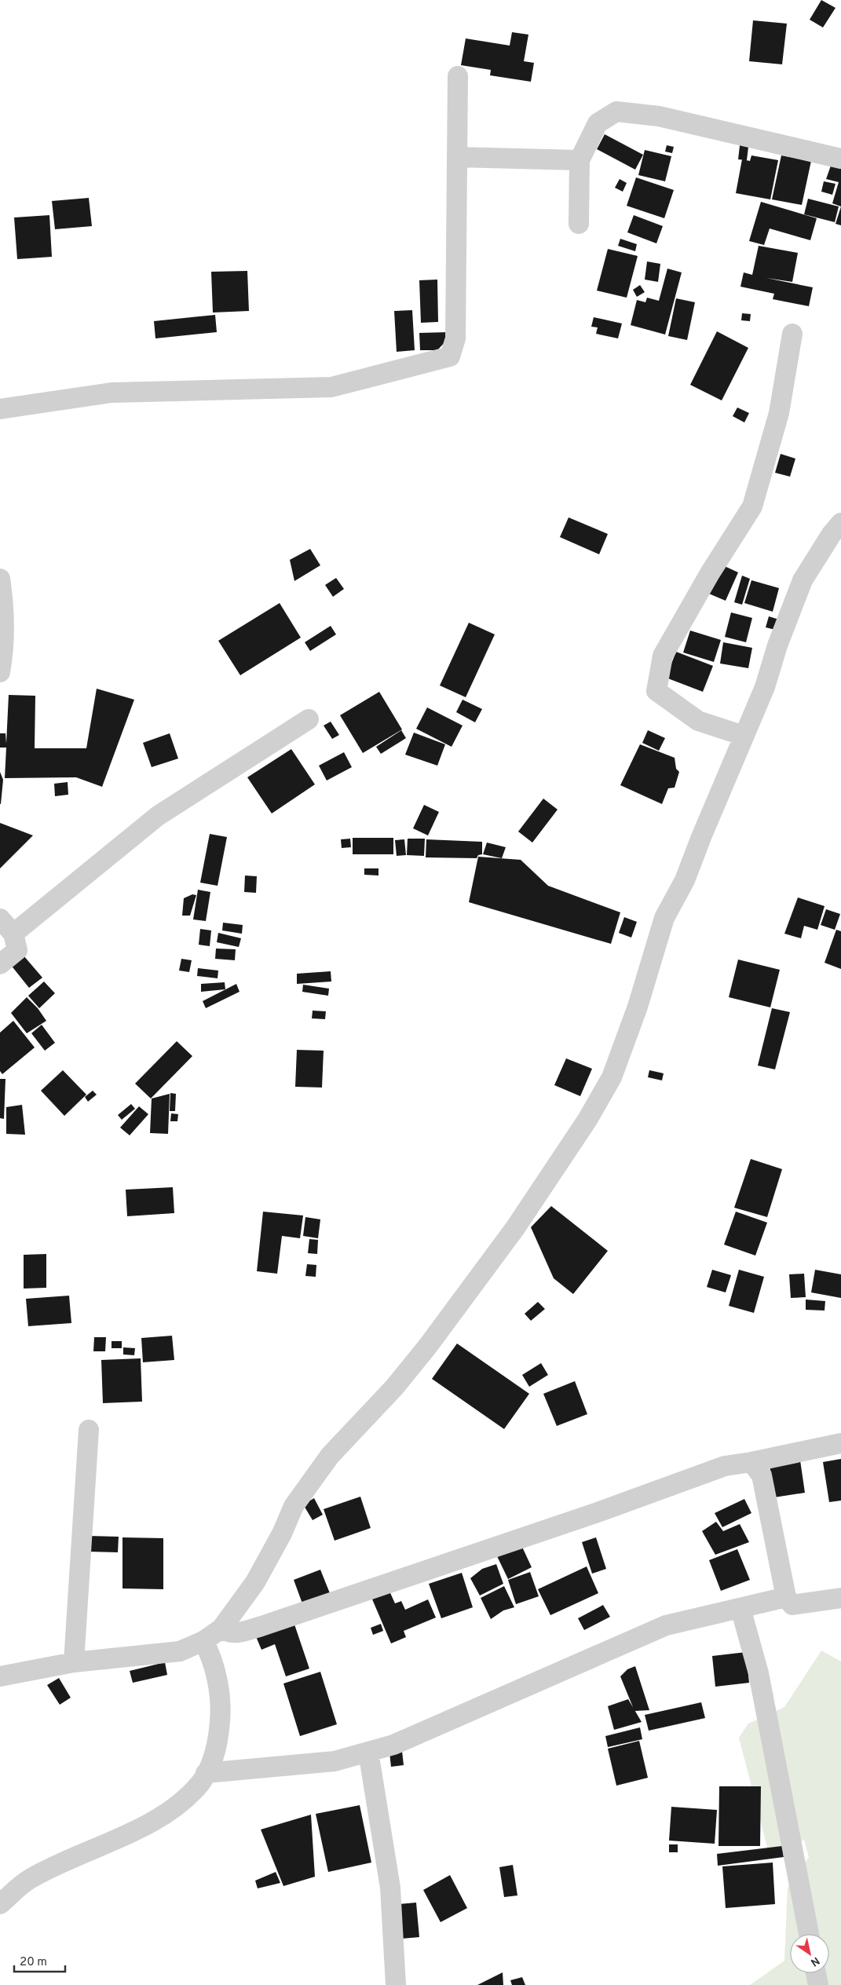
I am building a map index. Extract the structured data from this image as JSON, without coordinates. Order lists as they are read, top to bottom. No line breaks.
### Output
{"scale_bar":"20 m","north":"bottom right"}
